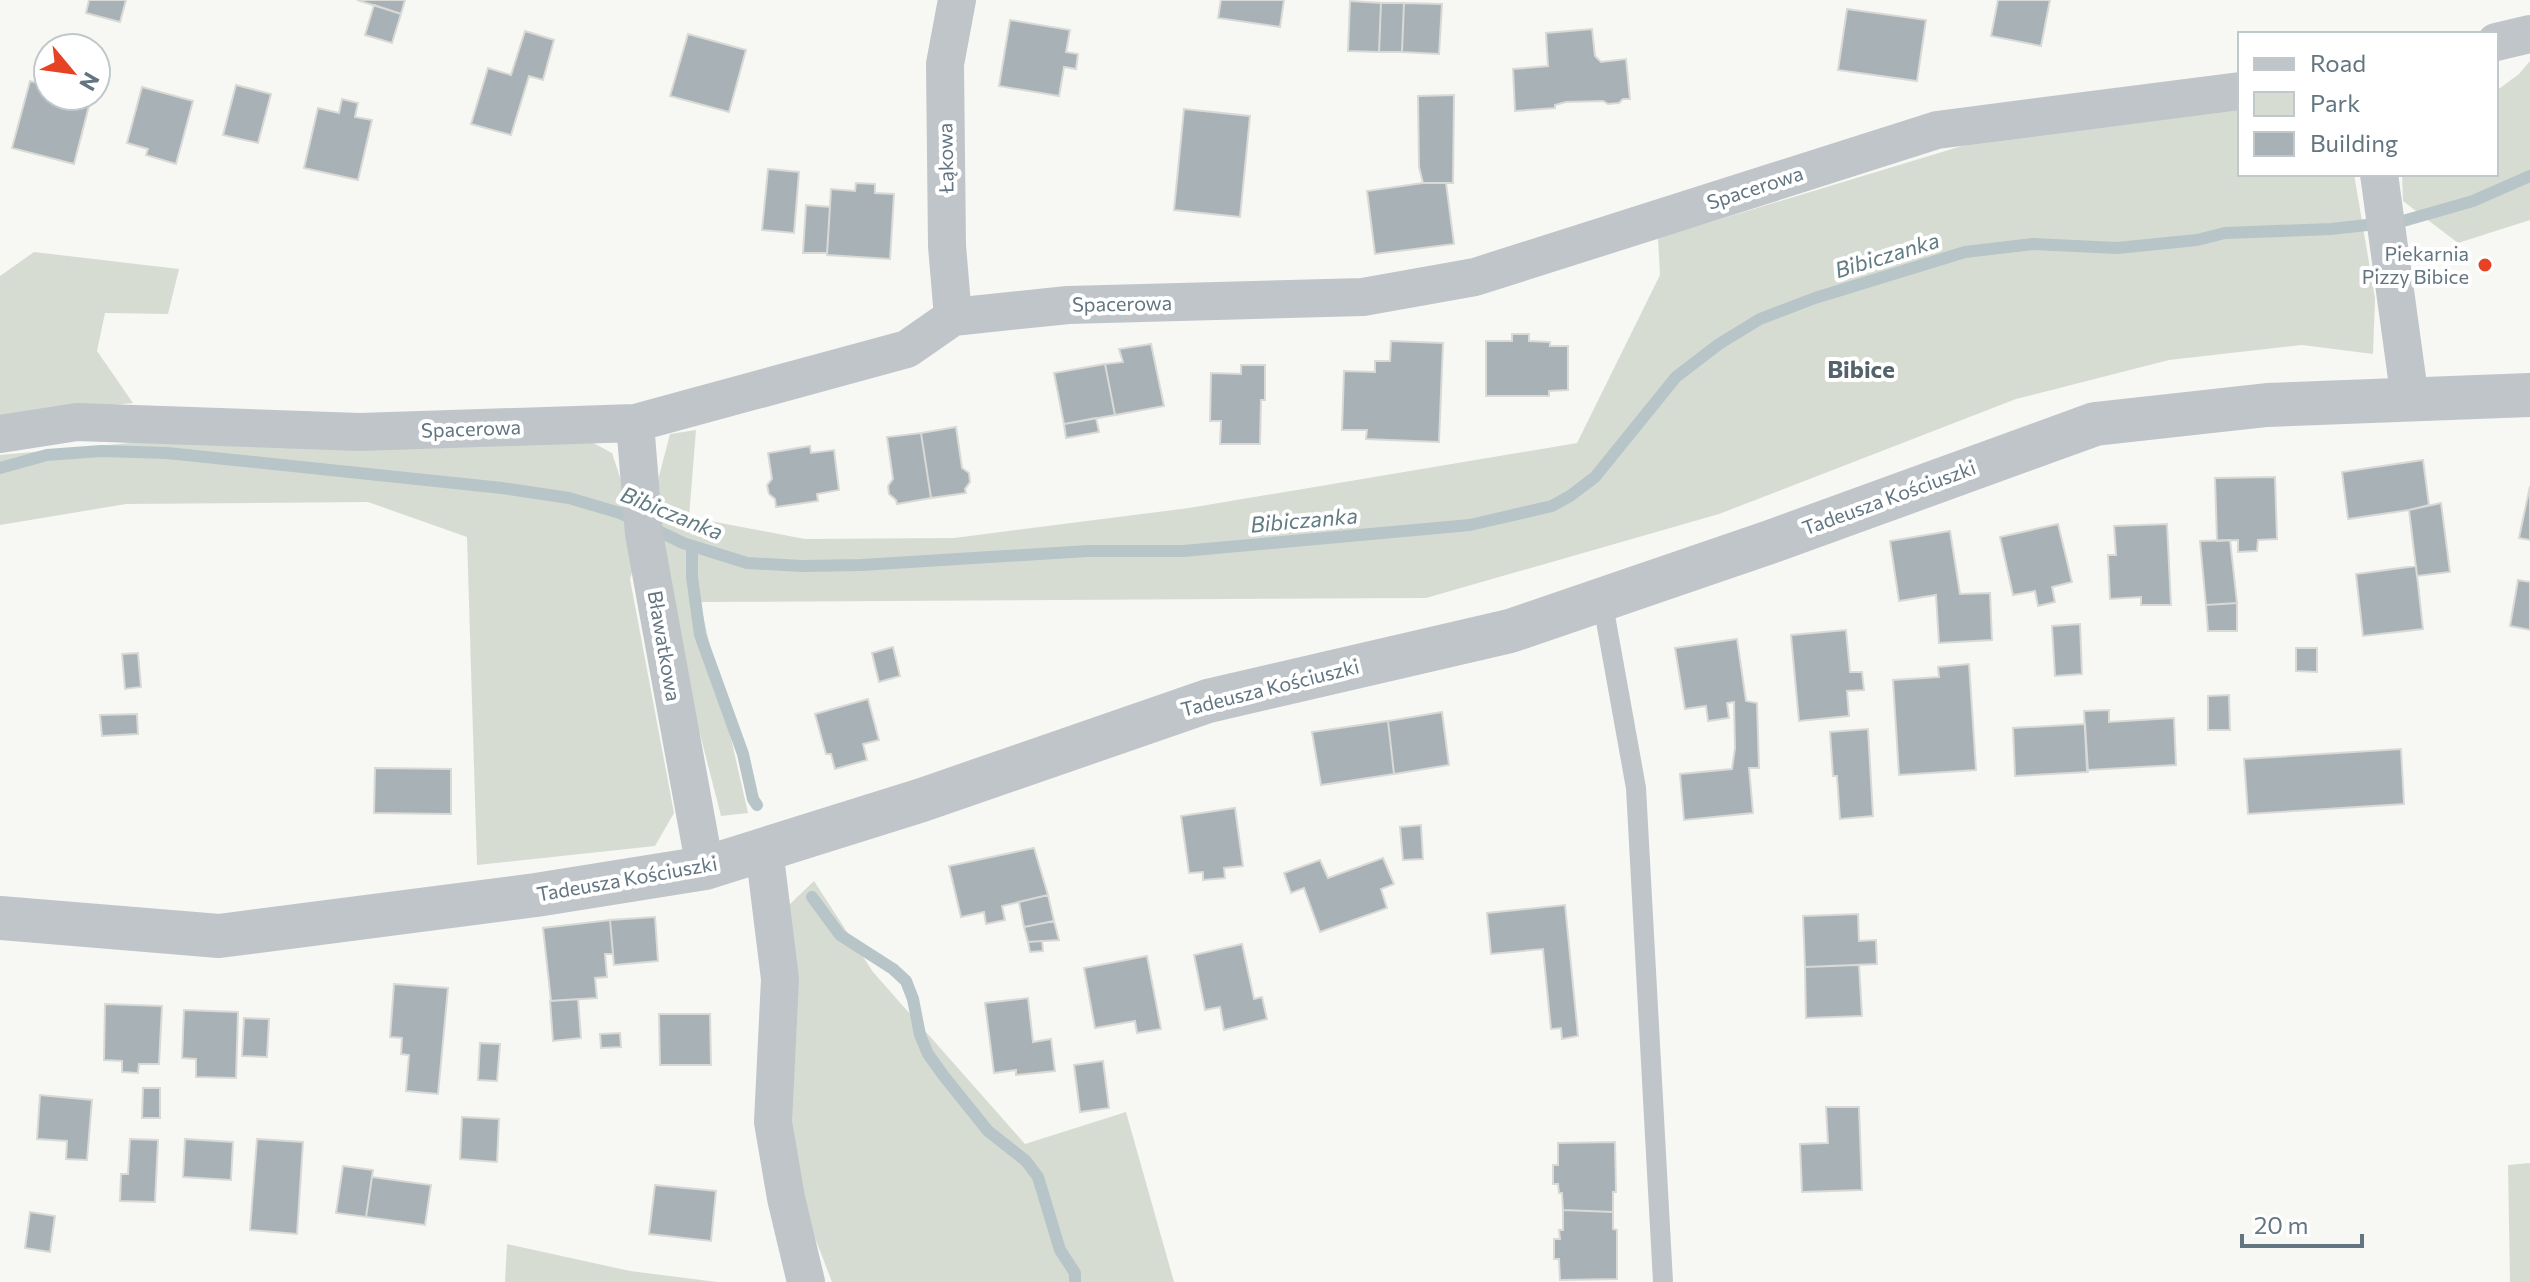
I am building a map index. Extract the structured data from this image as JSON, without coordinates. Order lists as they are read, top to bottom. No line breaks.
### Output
{"streets":{"street":["Łąkowa","Spacerowa","Tadeusza Kościuszki","Bławatkowa"]},"crossings":[["Łąkowa","Spacerowa"],["Spacerowa","Bławatkowa"],["Tadeusza Kościuszki","Bławatkowa"]],"districts":["Bibice"],"water":["Bibiczanka"],"places":["Piekarnia Pizzy Bibice"],"legend":["Road","Park","Building"],"scale_bar":"20 m","north":"bottom right"}
